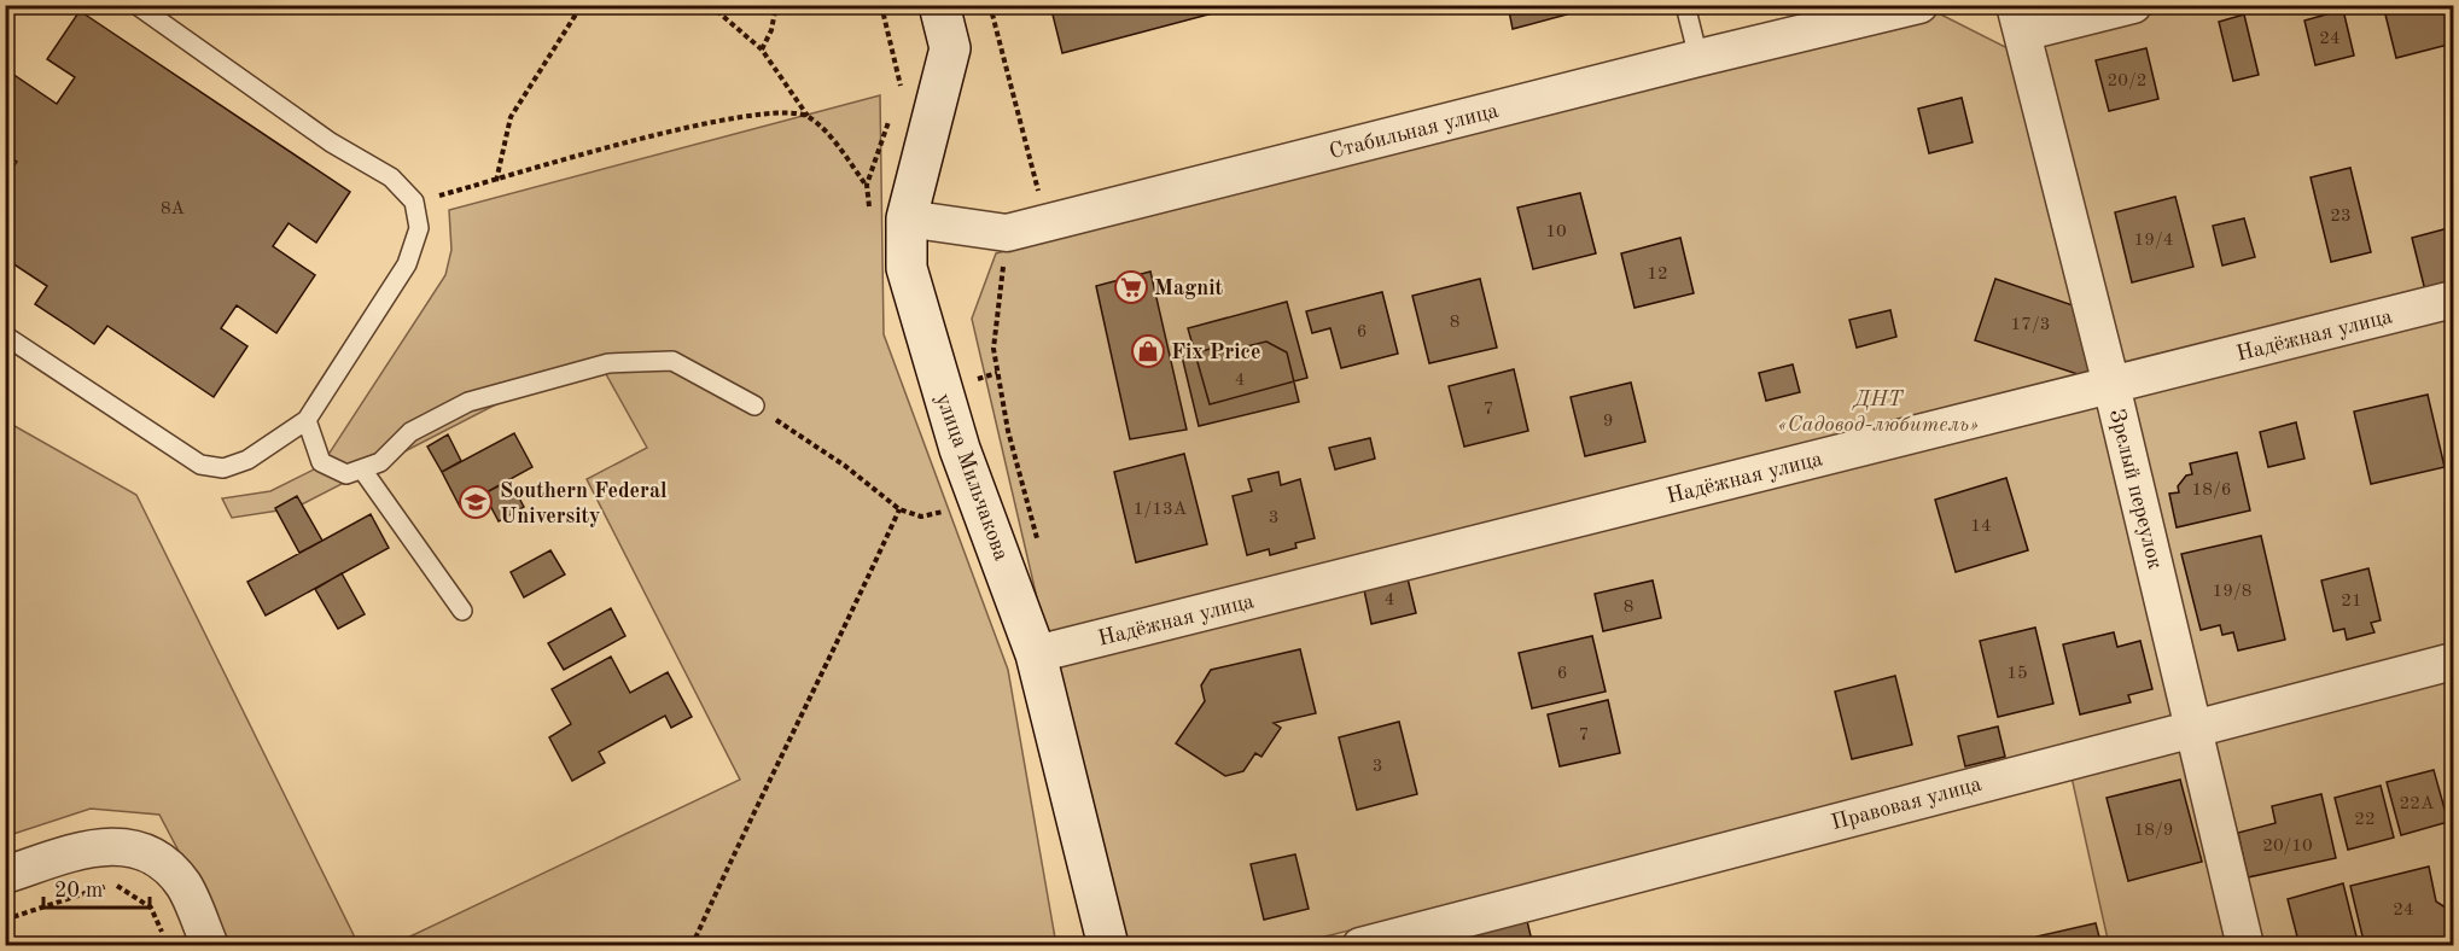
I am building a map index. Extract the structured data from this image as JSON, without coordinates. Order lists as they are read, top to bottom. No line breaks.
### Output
{"streets":{"street":["Стабильная улица","Надёжная улица","улица Мильчакова","Зрелый переулок","Правовая улица"]},"crossings":[["Стабильная улица","улица Мильчакова"],["Надёжная улица","улица Мильчакова"],["Надёжная улица","Зрелый переулок"],["Зрелый переулок","Правовая улица"]],"parks":["ДНТ «Садовод-любитель»"],"places":{"supermarket":["Magnit"],"shop":["Fix Price"],"school or university":["Southern Federal University"]},"house_numbers":["24","20/2","8А","23","10","19/4","12","8","17/3","6","4","7","9","18/6","1/13А","3","14","19/8","4","21","8","6","15","7","3","22А","22","18/9","20/10","24"],"scale_bar":"20 m"}
